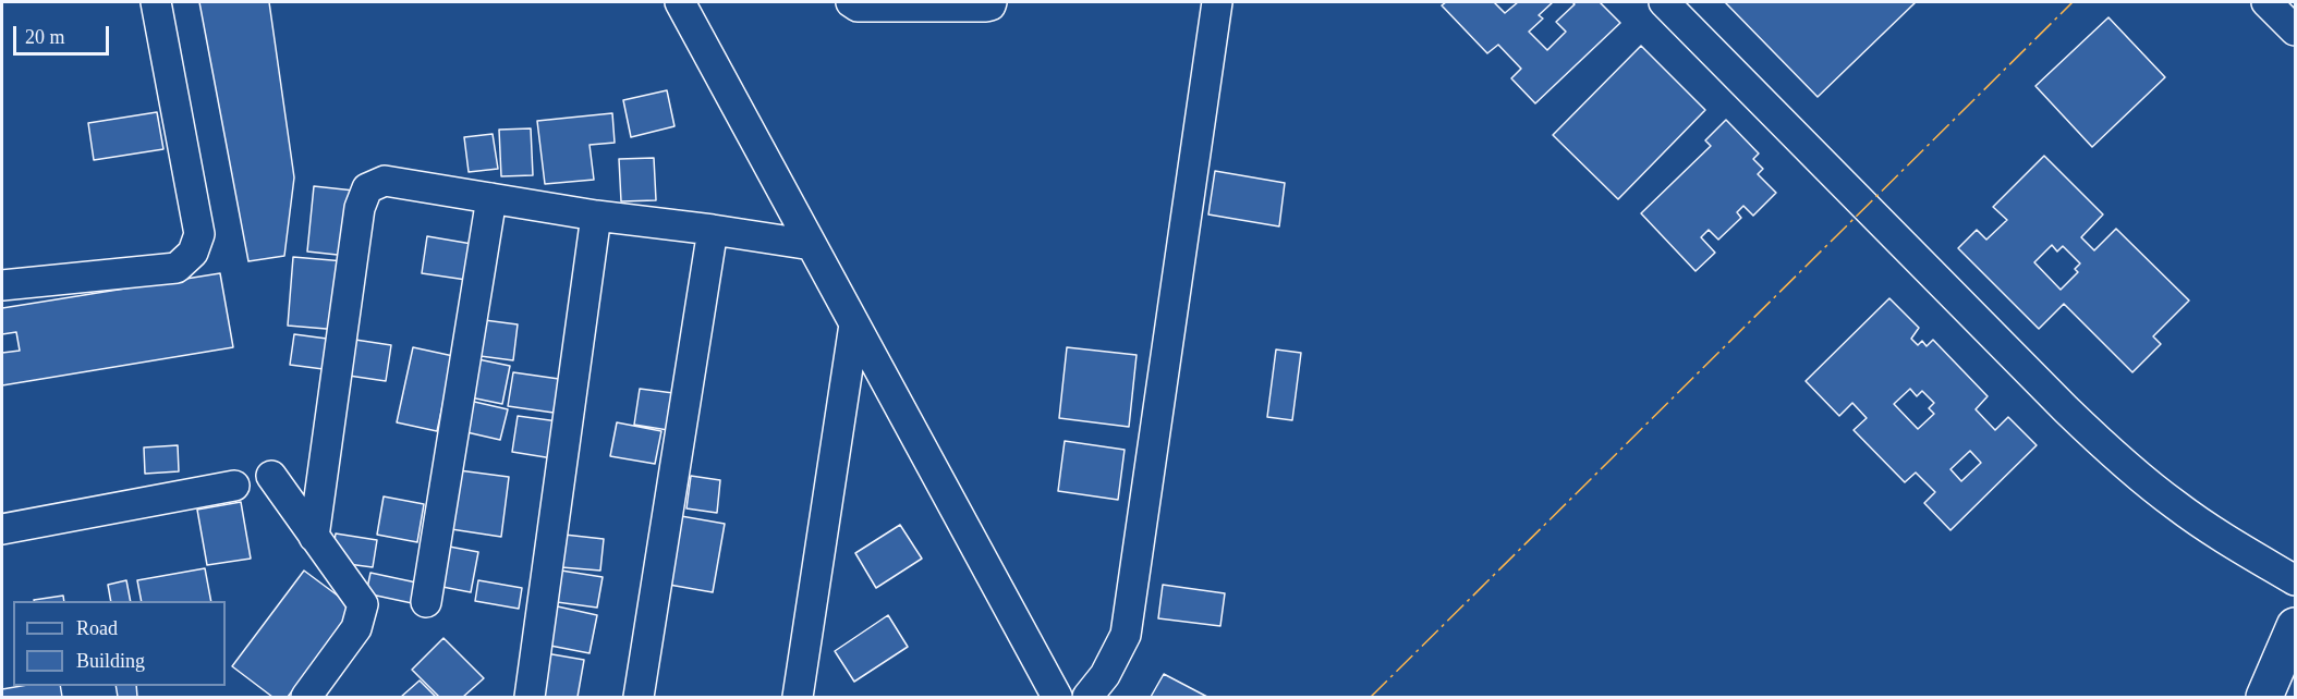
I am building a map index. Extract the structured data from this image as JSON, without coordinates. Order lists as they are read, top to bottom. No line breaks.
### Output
{"legend":["Road","Building"],"scale_bar":"20 m"}
